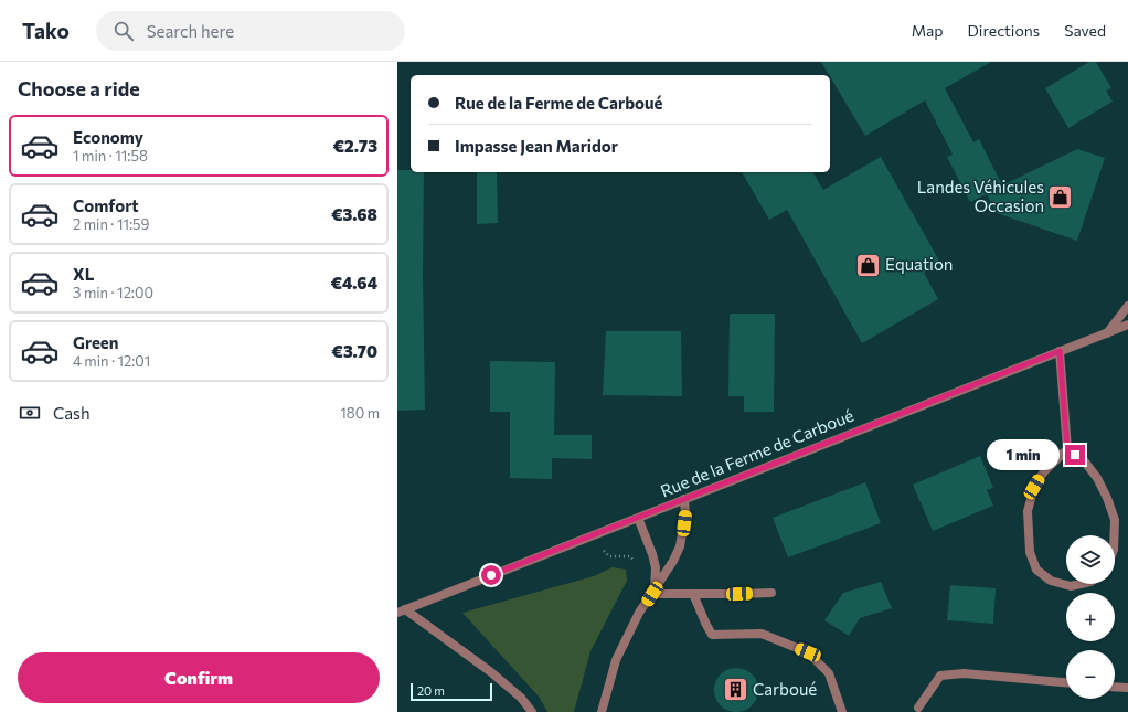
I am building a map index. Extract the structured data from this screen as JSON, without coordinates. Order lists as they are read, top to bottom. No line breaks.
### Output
{"streets":{"street":["Rue de la Ferme de Carboué"]},"places":{"shop":["Landes Véhicules Occasion","Equation"],"building":["Carboué"]},"scale_bar":"20 m","page":{"header":"Tako","search":"Search here","nav":["Map","Directions","Saved"],"heading":"Choose a ride","banner":["Rue de la Ferme de Carboué","Impasse Jean Maridor"],"list":[{"name":"Economy","note":"1 min · 11:58","value":"€2.73"},{"name":"Comfort","note":"2 min · 11:59","value":"€3.68"},{"name":"XL","note":"3 min · 12:00","value":"€4.64"},{"name":"Green","note":"4 min · 12:01","value":"€3.70"}],"pay":["Cash","180 m"],"bubble":"1 min","map_buttons":["+","−"],"buttons":"Confirm","scale":"20 m"}}
